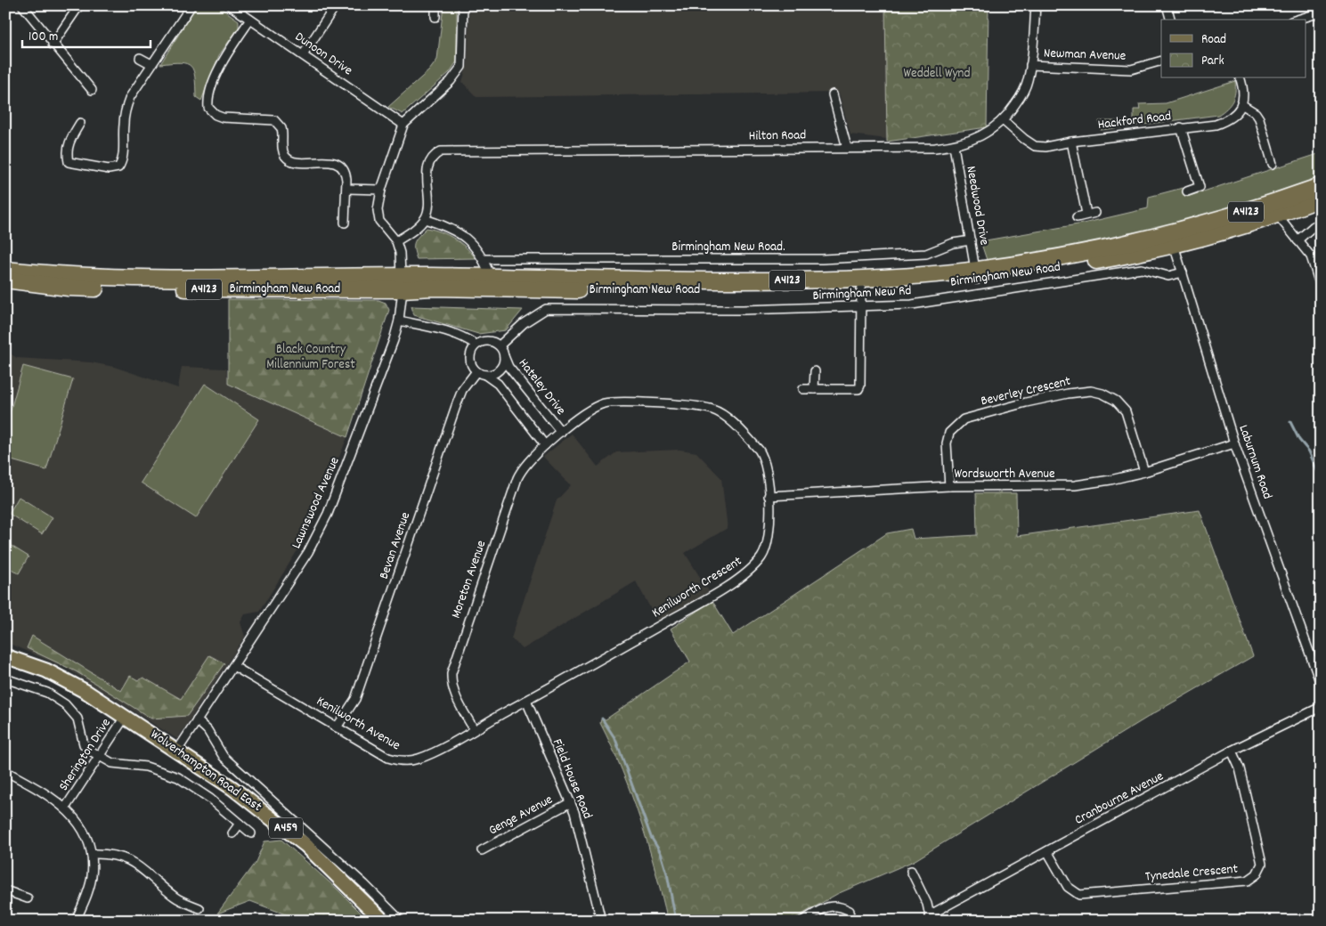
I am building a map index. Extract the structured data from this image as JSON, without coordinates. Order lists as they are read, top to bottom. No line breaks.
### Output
{"streets":{"highway":["A4123","Birmingham New Road"],"main road":["Wolverhampton Road East","A459"],"street":["Dunoon Drive","Newman Avenue","Hackford Road","Hilton Road","Needwood Drive","Birmingham New Road.","Birmingham New Rd","Hateley Drive","Beverley Crescent","Laburnum Road","Wordsworth Avenue","Lawnswood Avenue","Bevan Avenue","Moreton Avenue","Kenilworth Crescent","Kenilworth Avenue","Sherington Drive","Field House Road","Cranbourne Avenue","Genge Avenue","Tynedale Crescent"]},"crossings":[["Newman Avenue","Hilton Road"],["Hackford Road","Hilton Road"],["Hilton Road","Needwood Drive"],["Needwood Drive","Birmingham New Road."],["Needwood Drive","Birmingham New Road"],["Birmingham New Road","Laburnum Road"],["Birmingham New Road","Lawnswood Avenue"],["Birmingham New Rd","Hateley Drive"],["Birmingham New Rd","Laburnum Road"],["Birmingham New Rd","Bevan Avenue"],["Hateley Drive","Bevan Avenue"],["Hateley Drive","Kenilworth Crescent"],["Beverley Crescent","Wordsworth Avenue"],["Laburnum Road","Wordsworth Avenue"],["Wordsworth Avenue","Kenilworth Crescent"],["Lawnswood Avenue","Kenilworth Avenue"],["Lawnswood Avenue","Wolverhampton Road East"],["Bevan Avenue","Kenilworth Avenue"],["Moreton Avenue","Kenilworth Crescent"],["Moreton Avenue","Kenilworth Avenue"],["Kenilworth Crescent","Kenilworth Avenue"],["Kenilworth Crescent","Field House Road"],["Sherington Drive","Wolverhampton Road East"],["Field House Road","Genge Avenue"],["Cranbourne Avenue","Tynedale Crescent"]],"parks":["Weddell Wynd","Black Country Millennium Forest"],"legend":["Road","Park"],"scale_bar":"100 m"}
